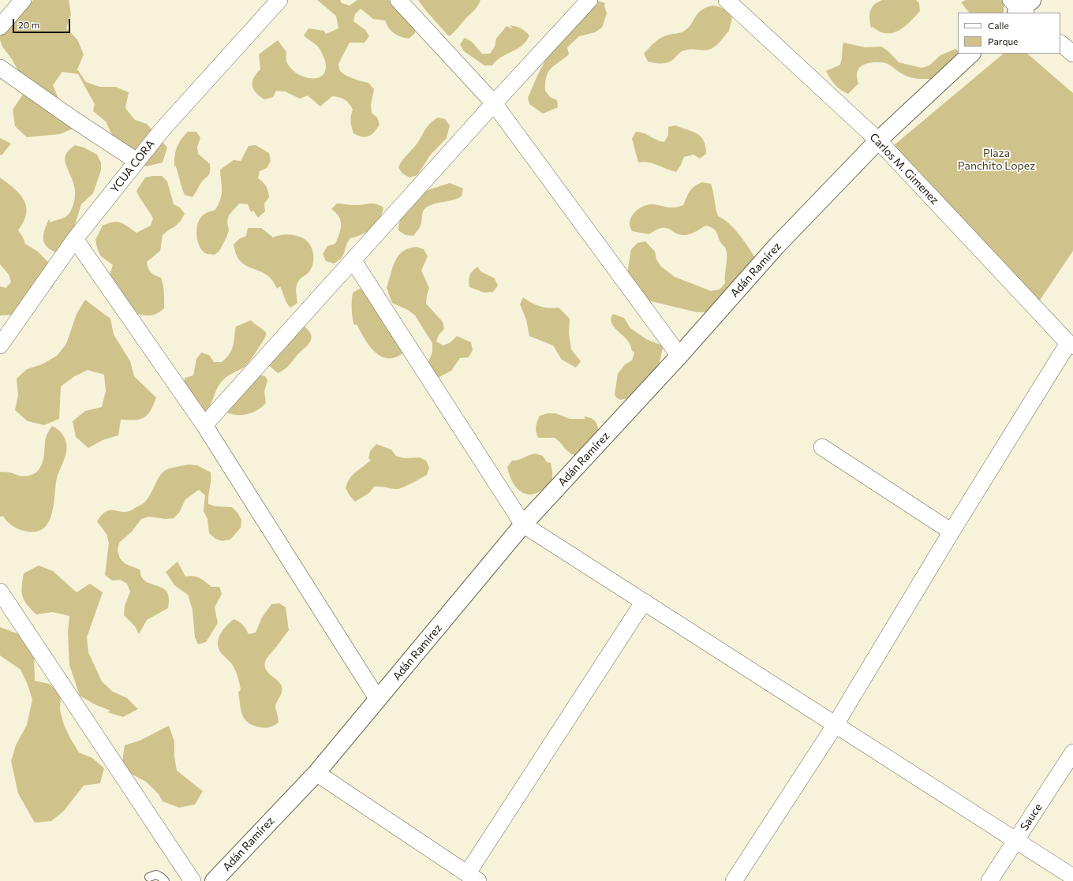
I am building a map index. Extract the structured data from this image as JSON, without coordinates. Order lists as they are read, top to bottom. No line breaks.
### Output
{"streets":{"street":["YCUA CORA","Carlos M. Gimenez","Adán Ramírez","Sauce"]},"crossings":[["Carlos M. Gimenez","Adán Ramírez"]],"parks":["Plaza Panchito Lopez"],"legend":["Calle","Parque"],"scale_bar":"20 m"}
